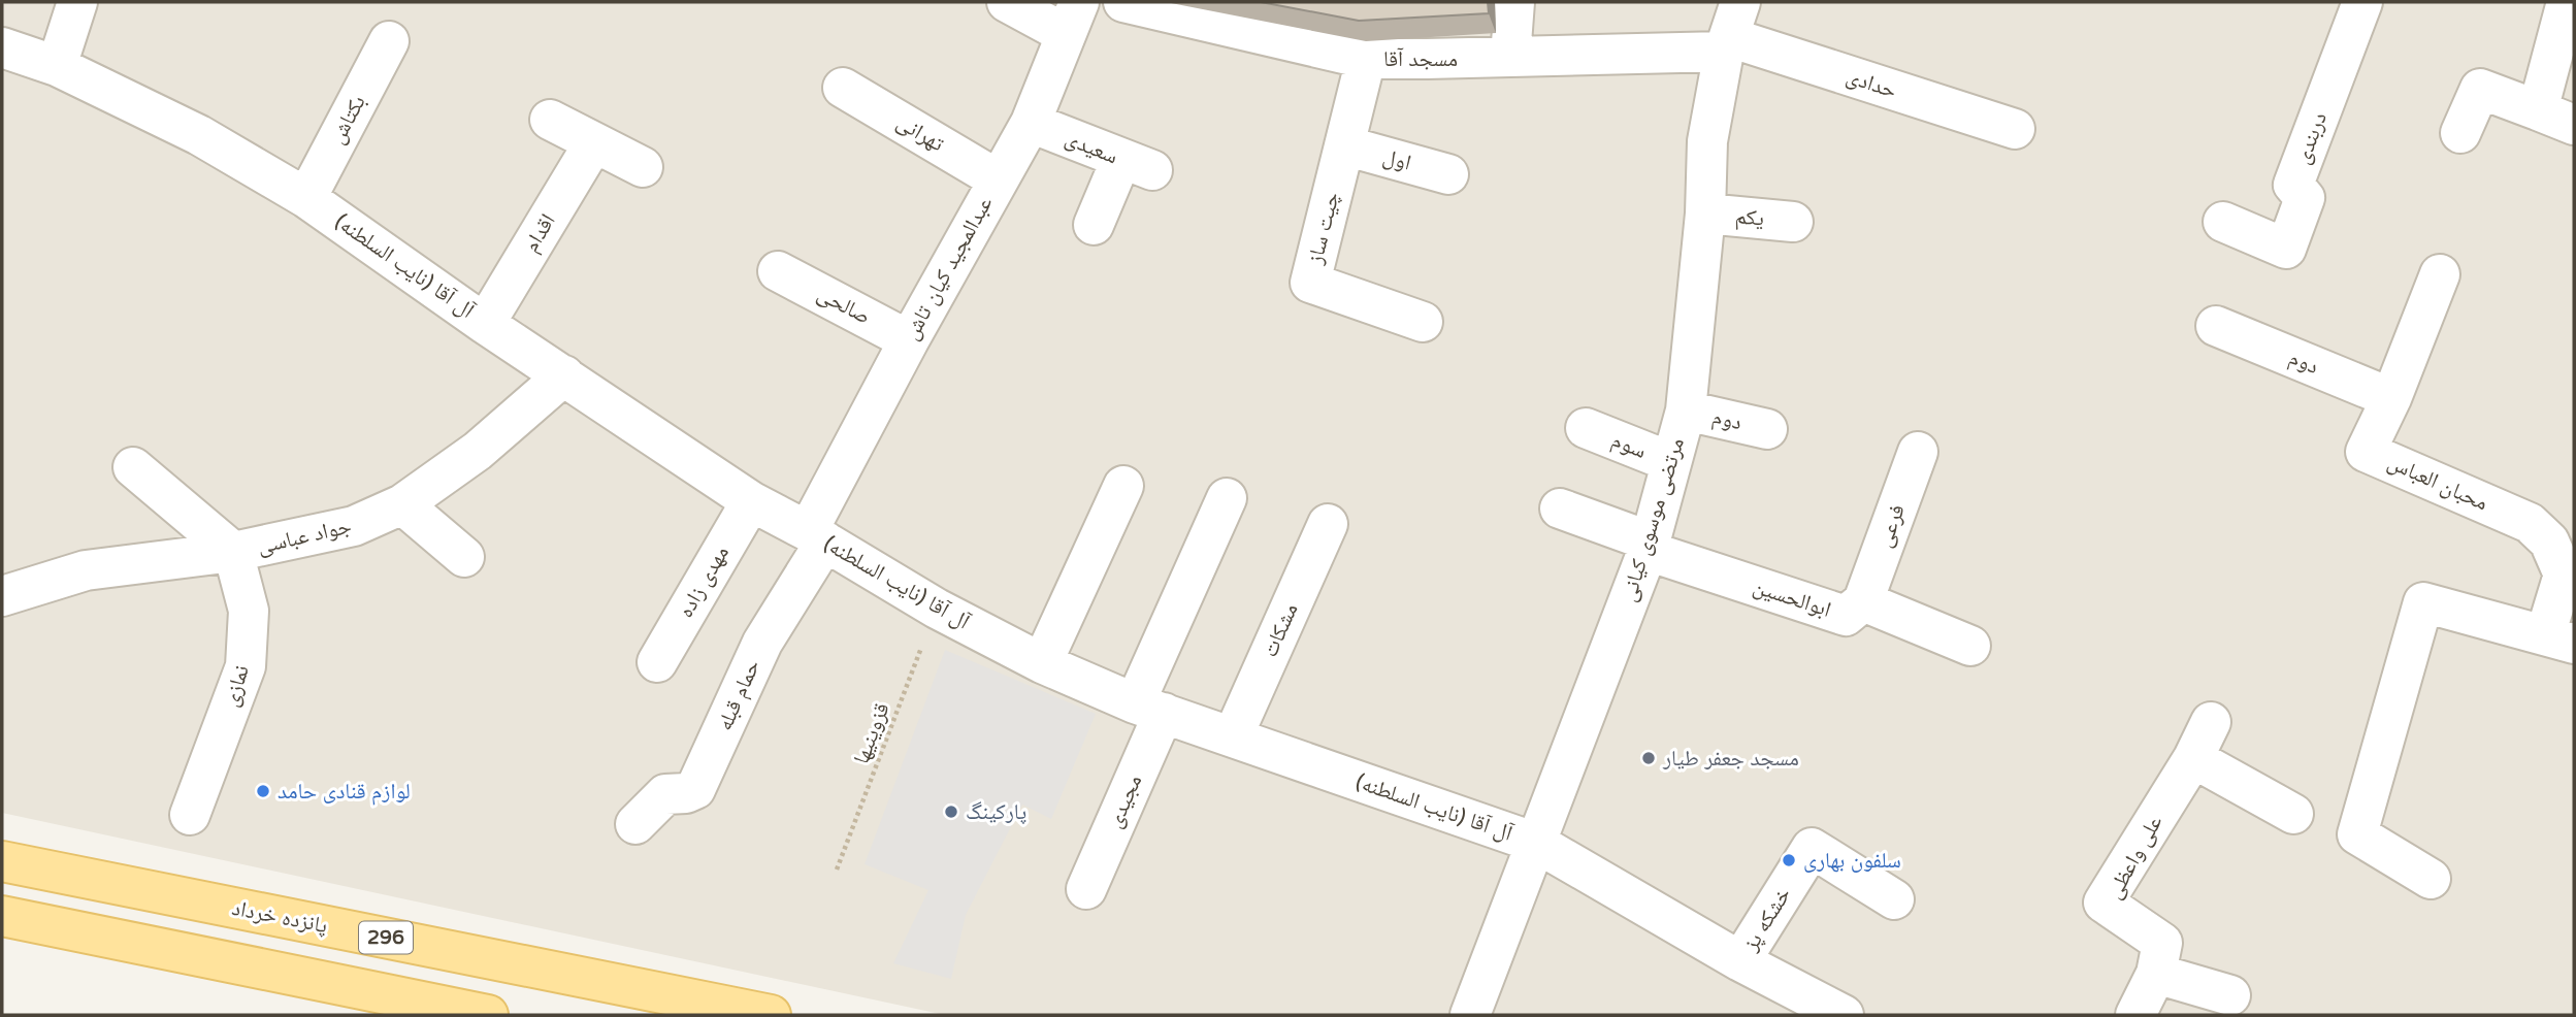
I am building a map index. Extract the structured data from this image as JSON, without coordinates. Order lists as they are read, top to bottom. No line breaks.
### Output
{"streets":{"main road":["پانزده خرداد","296"],"street":["مسجد آقا","حدادی","بکتاش","تهرانی","دربندی","سعیدی","اول","یکم","چیت ساز","اقدام","آل آقا (نایب السلطنه)","عبدالمجید کیان تاش","صالحی","دوم","سوم","محبان العباس","مرتضی موسوی کیانی","فرعی","جواد عباسی","مهدی زاده","ابوالحسین","مشکات","نمازی","حمام قبله","مجیدی","علی واعظی","خشکه پز"],"path":["قزوینیها"]},"crossings":[["مسجد آقا","حدادی"],["مسجد آقا","چیت ساز"],["مسجد آقا","مرتضی موسوی کیانی"],["حدادی","مرتضی موسوی کیانی"],["بکتاش","آل آقا (نایب السلطنه)"],["تهرانی","عبدالمجید کیان تاش"],["سعیدی","عبدالمجید کیان تاش"],["اول","چیت ساز"],["یکم","مرتضی موسوی کیانی"],["اقدام","آل آقا (نایب السلطنه)"],["آل آقا (نایب السلطنه)","عبدالمجید کیان تاش"],["آل آقا (نایب السلطنه)","مرتضی موسوی کیانی"],["آل آقا (نایب السلطنه)","جواد عباسی"],["آل آقا (نایب السلطنه)","مهدی زاده"],["آل آقا (نایب السلطنه)","مشکات"],["آل آقا (نایب السلطنه)","حمام قبله"],["آل آقا (نایب السلطنه)","قزوینیها"],["آل آقا (نایب السلطنه)","مجیدی"],["آل آقا (نایب السلطنه)","خشکه پز"],["عبدالمجید کیان تاش","صالحی"],["عبدالمجید کیان تاش","حمام قبله"],["دوم","محبان العباس"],["دوم","مرتضی موسوی کیانی"],["سوم","مرتضی موسوی کیانی"],["مرتضی موسوی کیانی","ابوالحسین"],["فرعی","ابوالحسین"],["جواد عباسی","نمازی"]],"places":["مسجد جعفر طیار","لوازم قنادی حامد","پارکینگ","سلفون بهاری"]}
